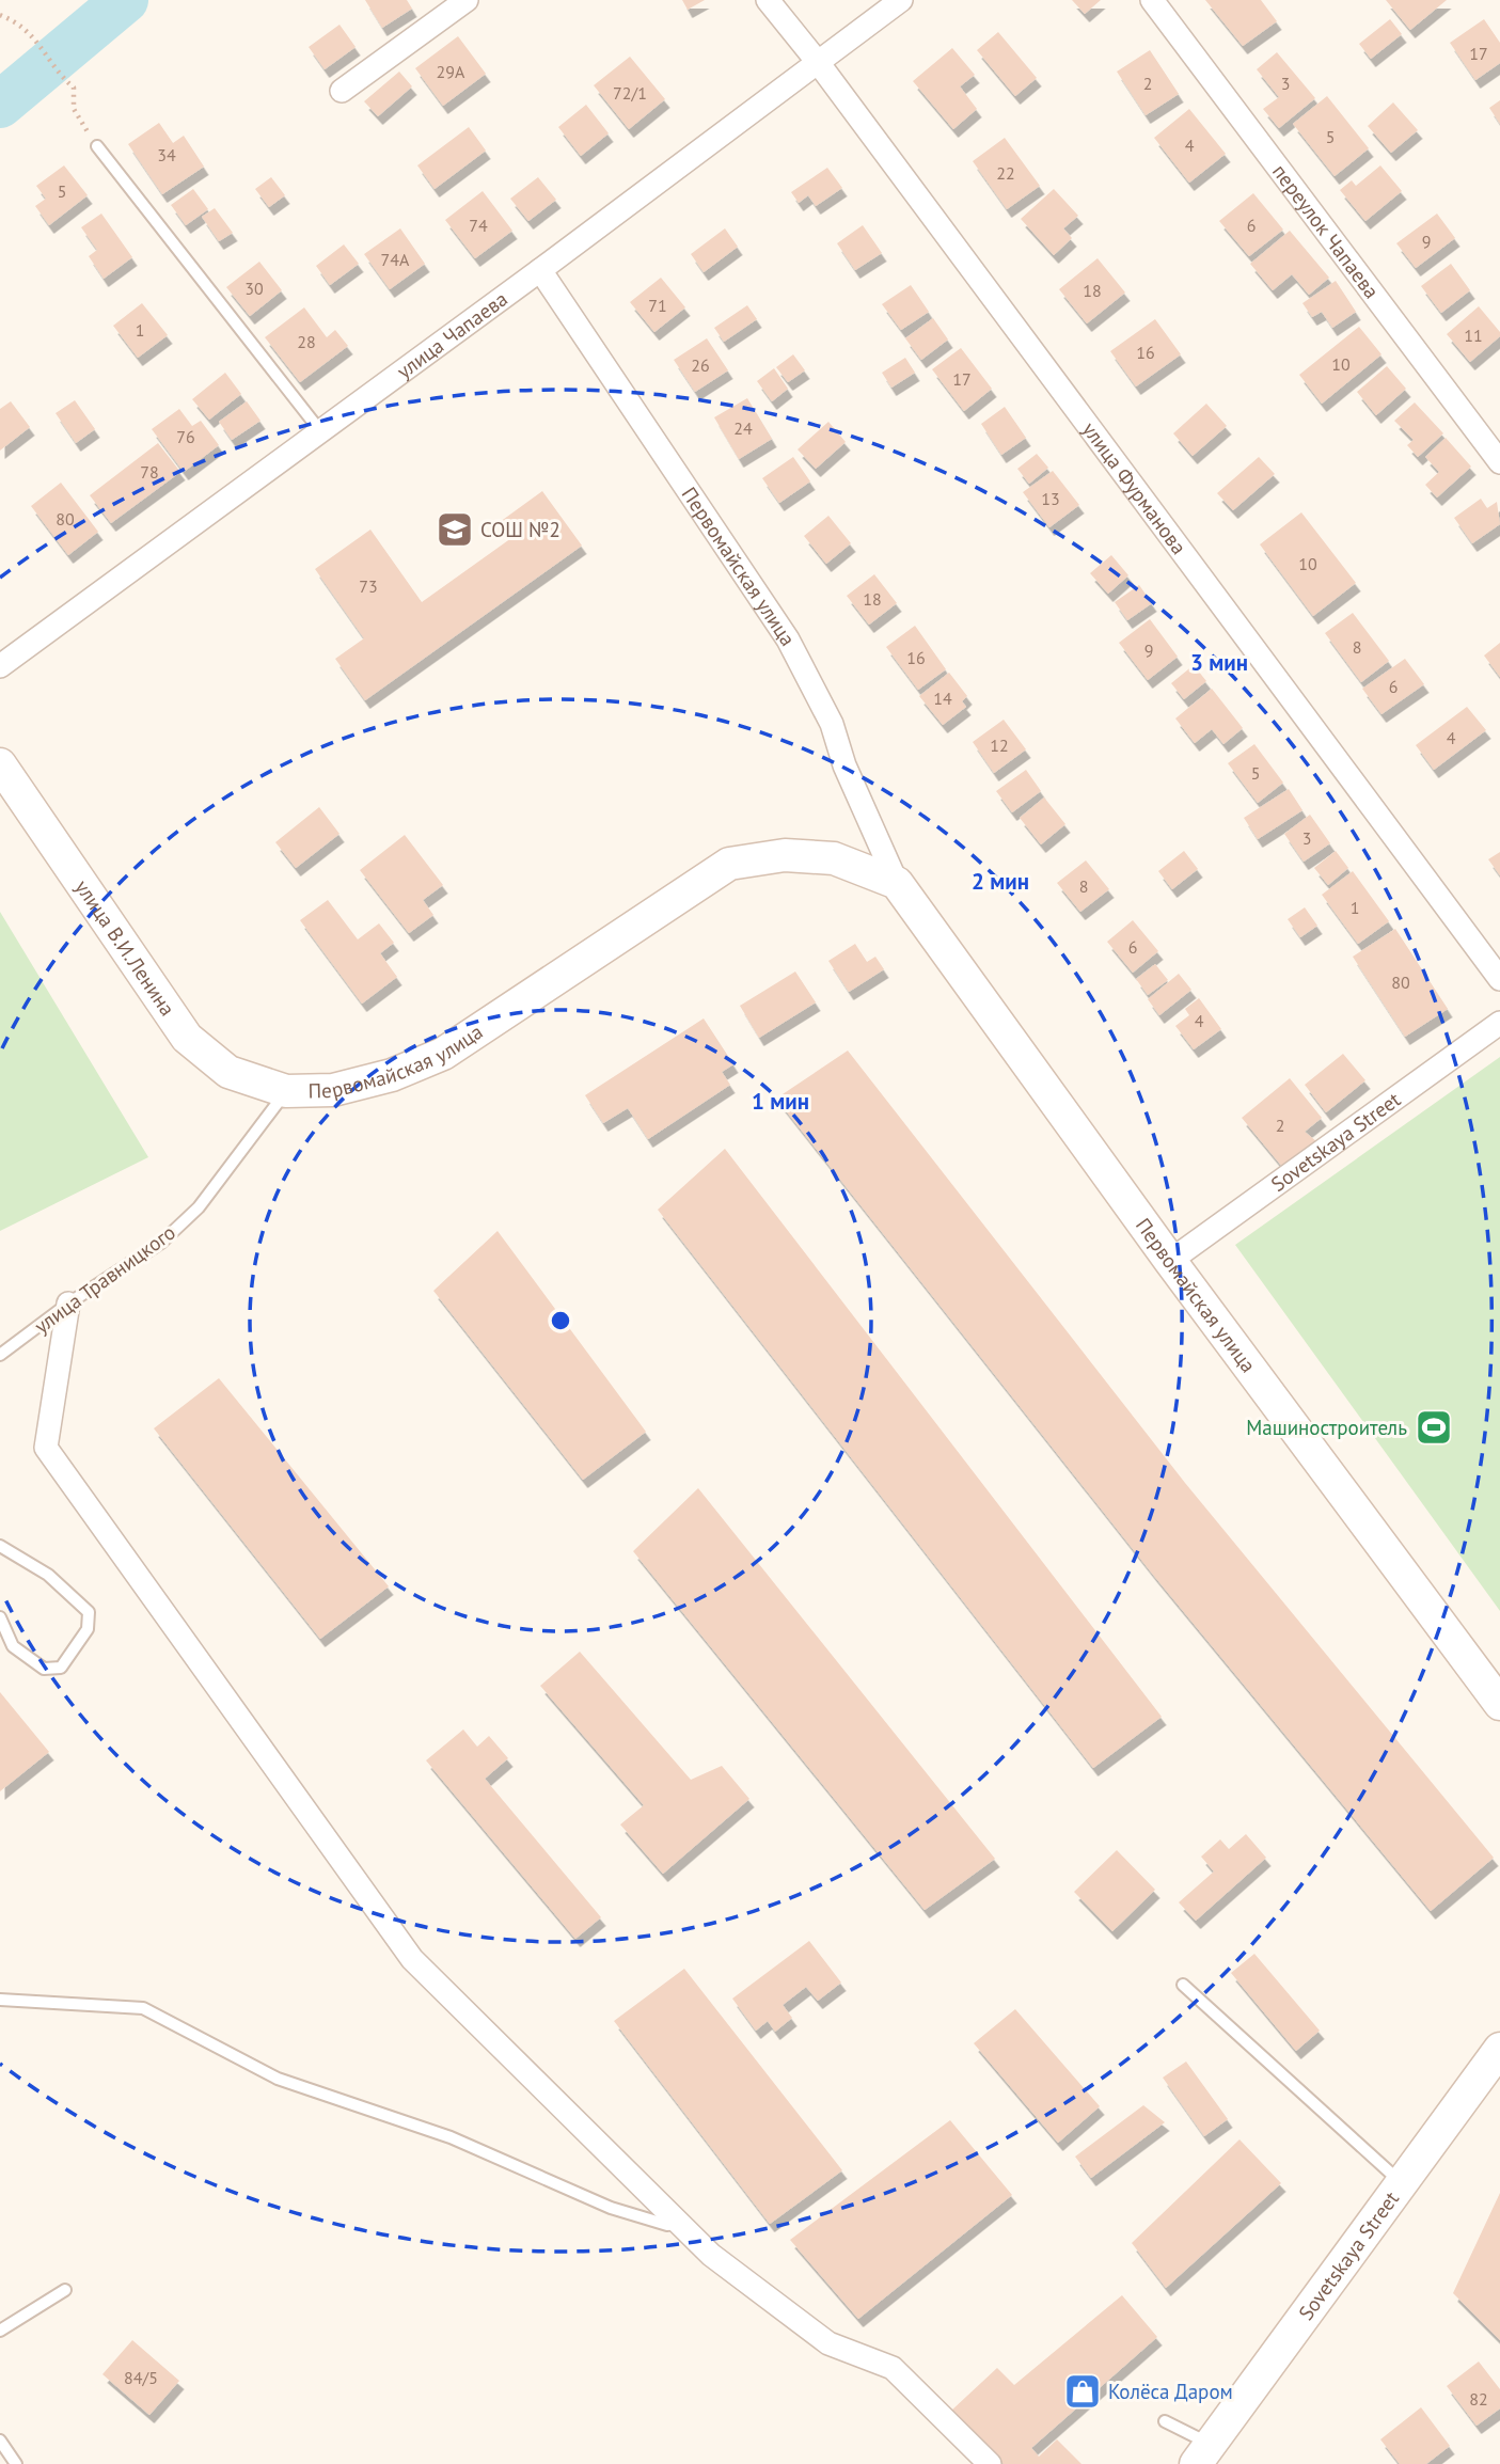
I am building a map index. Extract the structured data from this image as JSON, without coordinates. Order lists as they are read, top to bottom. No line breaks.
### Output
{"streets":{"main road":["Первомайская улица","улица В.И.Ленина","Sovetskaya Street"],"street":["переулок Чапаева","улица Чапаева","улица Фурманова"],"lane":["улица Травницкого"]},"crossings":[["улица Чапаева","улица Фурманова"],["улица Чапаева","Первомайская улица"],["Первомайская улица","улица В.И.Ленина"],["Первомайская улица","Sovetskaya Street"],["Первомайская улица","улица Травницкого"],["улица В.И.Ленина","улица Травницкого"]],"places":{"school or university":["СОШ №2"],"sports":["Машиностроитель"],"shop":["Колёса Даром"]},"house_numbers":["17","29А","2","3","72/1","5","4","34","22","5","74","6","9","74А","30","18","71","1","11","28","16","10","26","17","24","76","78","13","80","10","73","18","8","9","16","6","14","4","12","5","3","8","1","6","80","4","2","84/5","82"],"rings":["3 мин","2 мин","1 мин"]}
